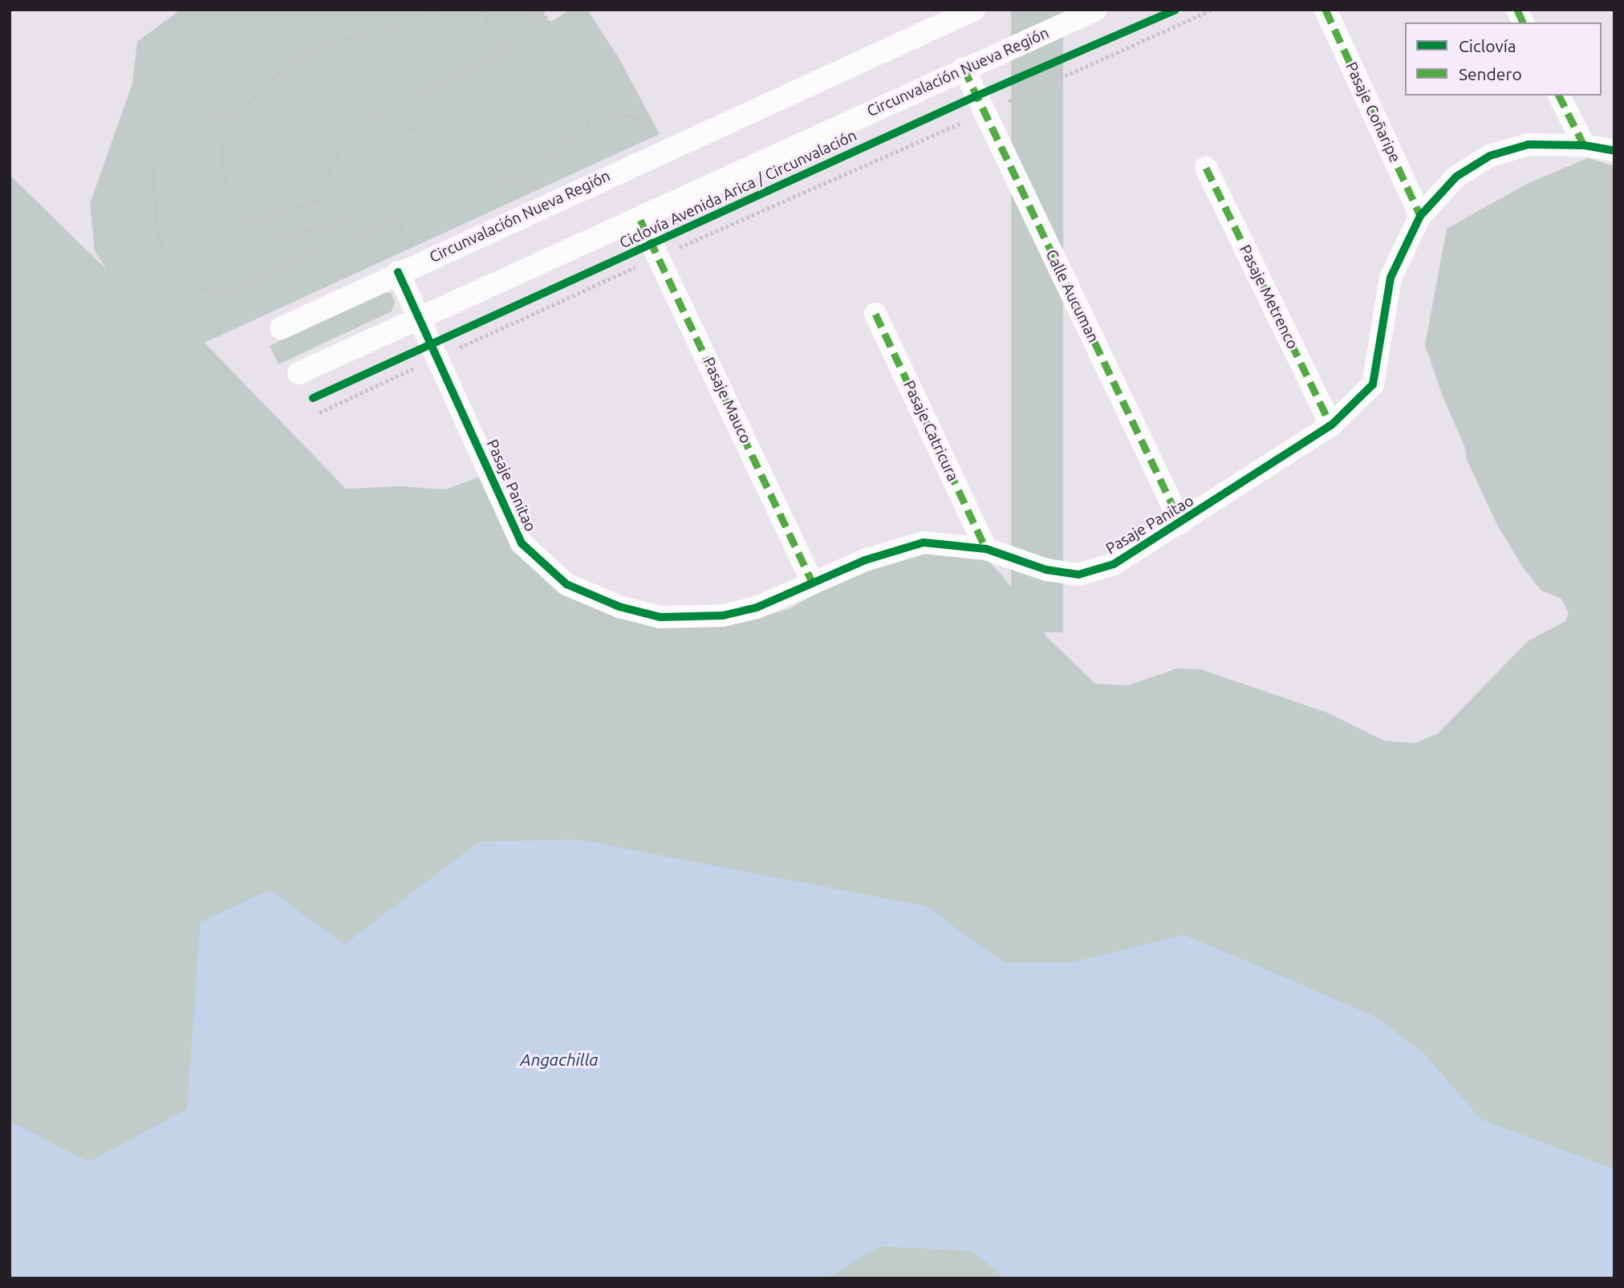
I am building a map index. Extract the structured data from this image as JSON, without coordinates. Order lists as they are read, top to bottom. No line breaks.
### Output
{"streets":{"street":["Circunvalación Nueva Región","Pasaje Coñaripe","Calle Aucuman","Pasaje Metrenco","Pasaje Mauco","Pasaje Catricura","Pasaje Panitao"],"cycle path":["Ciclovía Avenida Arica / Circunvalación"]},"crossings":[["Circunvalación Nueva Región","Calle Aucuman"],["Circunvalación Nueva Región","Pasaje Mauco"],["Circunvalación Nueva Región","Pasaje Panitao"],["Pasaje Coñaripe","Pasaje Panitao"],["Calle Aucuman","Pasaje Panitao"],["Pasaje Metrenco","Pasaje Panitao"],["Pasaje Mauco","Pasaje Panitao"],["Pasaje Catricura","Pasaje Panitao"]],"water":["Angachilla"],"legend":["Ciclovía","Sendero"]}
